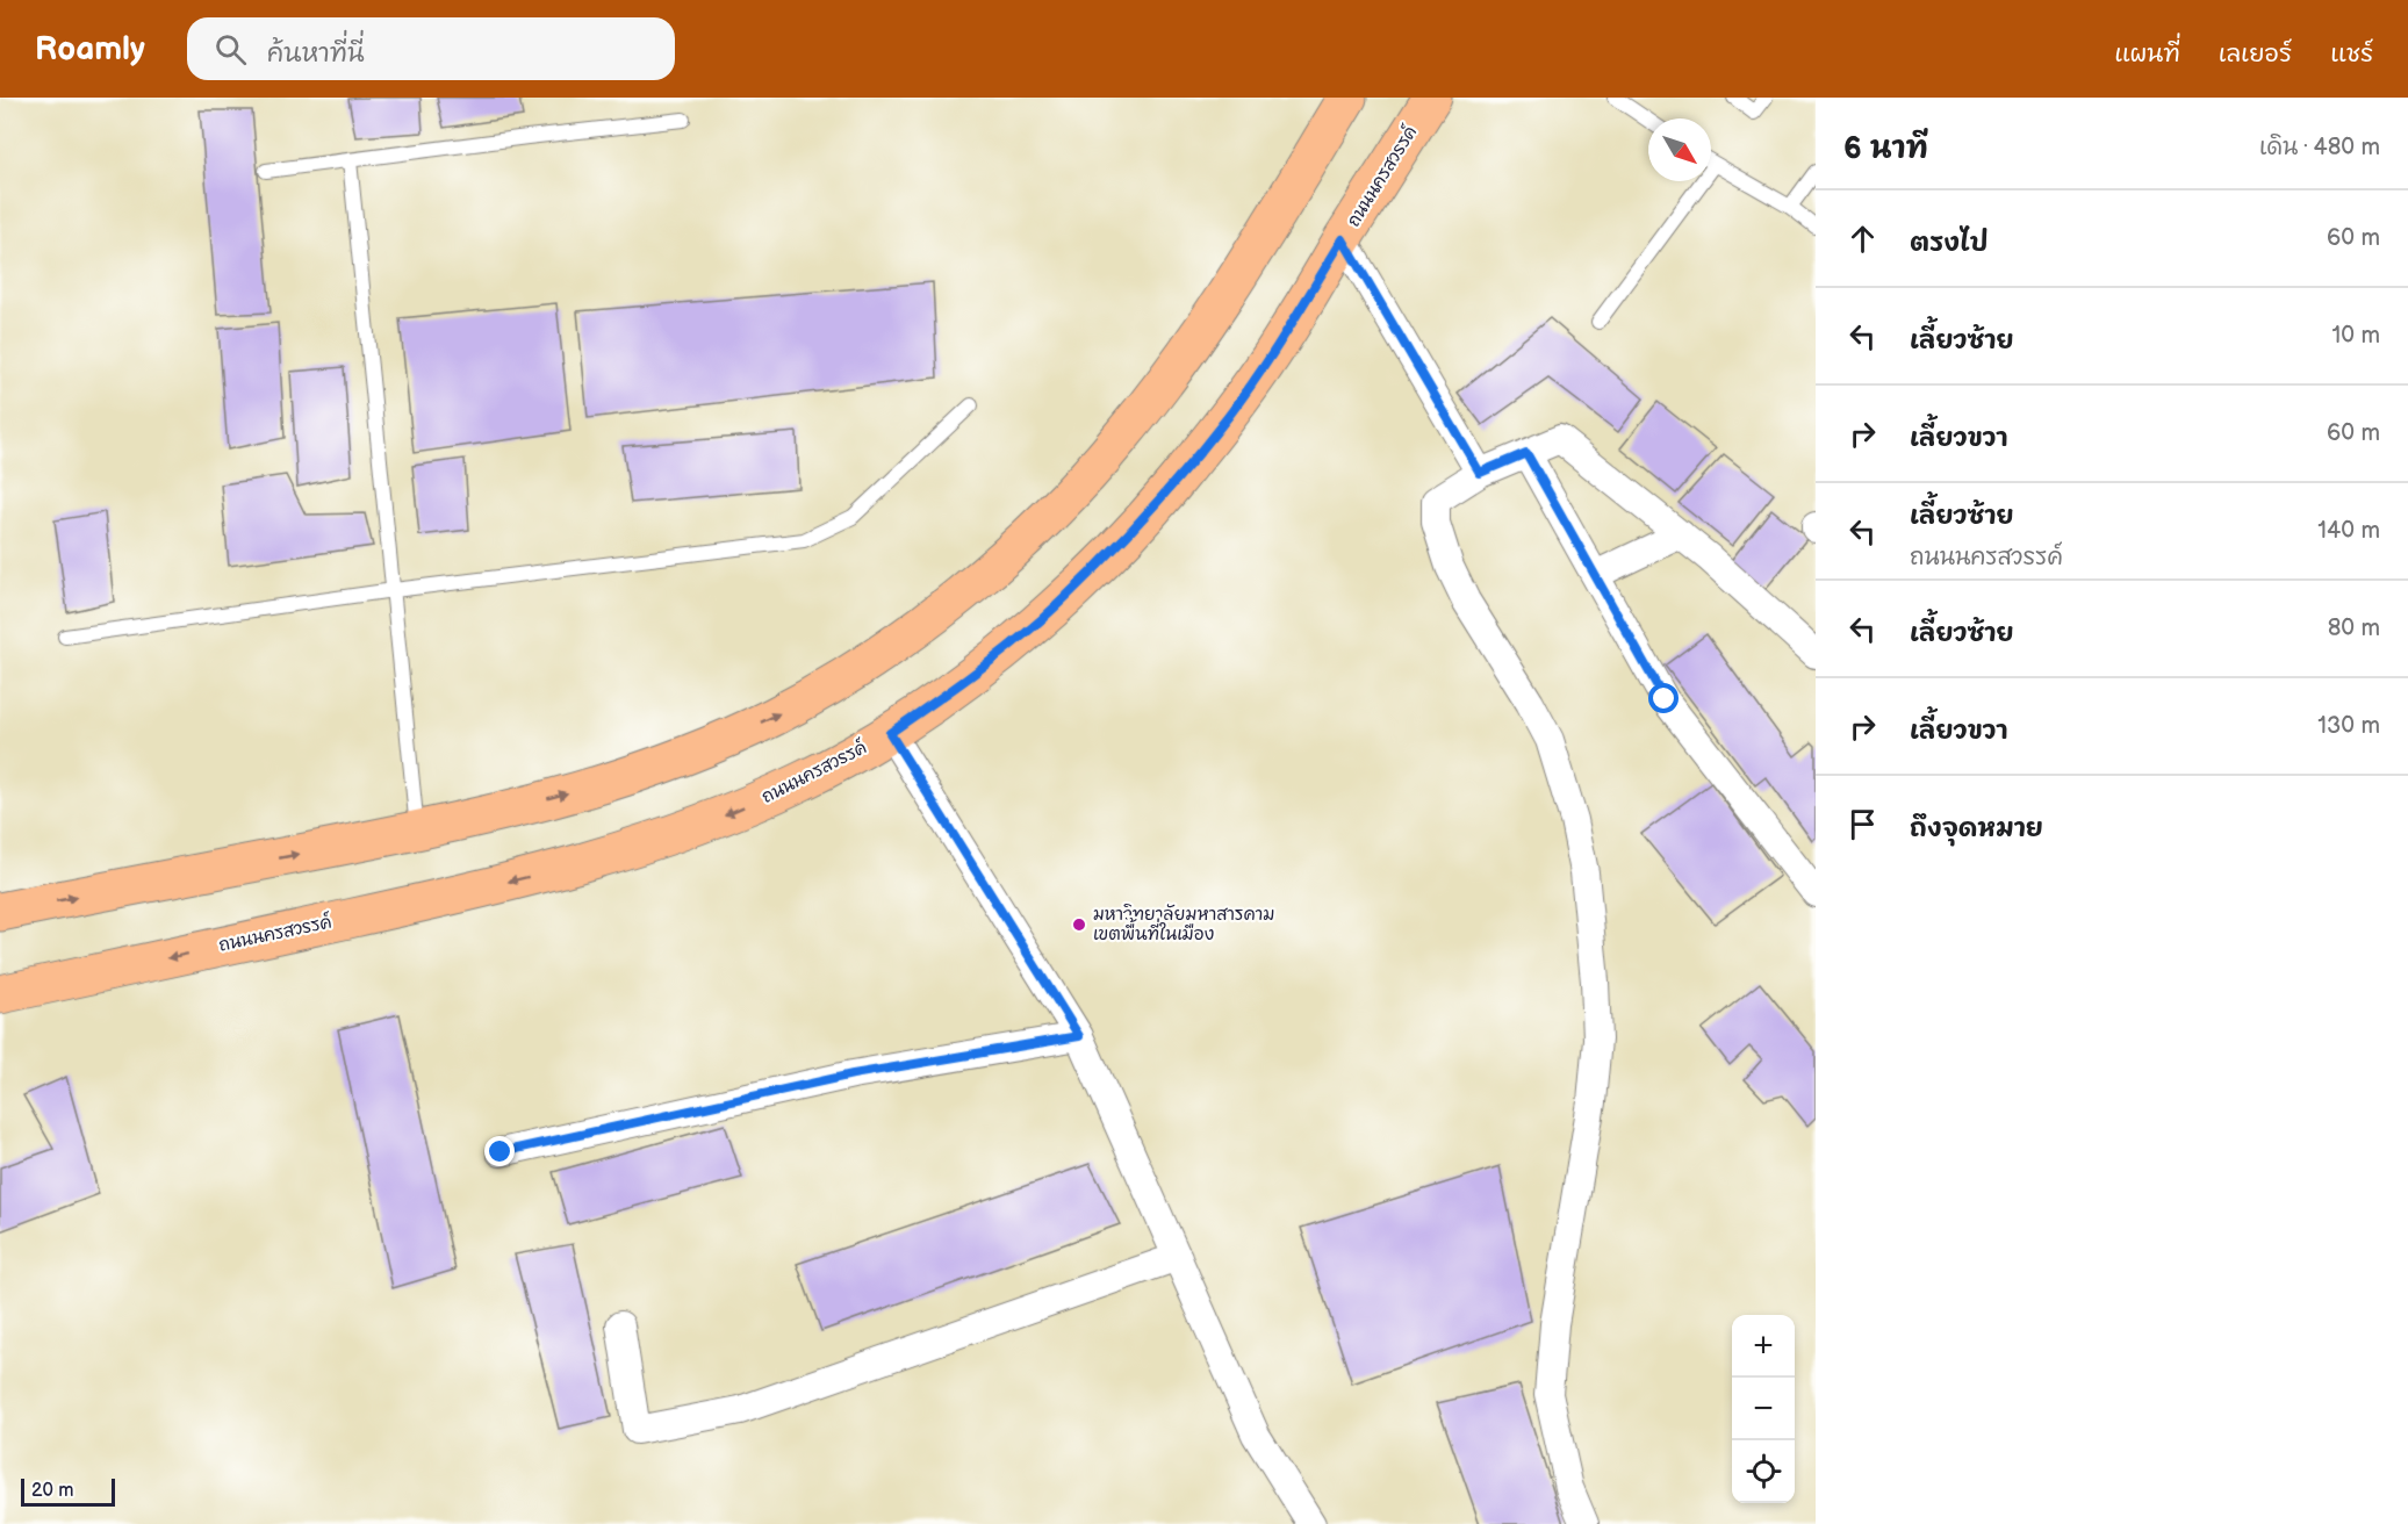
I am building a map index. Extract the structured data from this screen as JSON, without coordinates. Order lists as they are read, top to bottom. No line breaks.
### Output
{"streets":{"main road":["ถนนนครสวรรค์"]},"places":["มหาวิทยาลัยมหาสารคาม เขตพื้นที่ในเมือง"],"scale_bar":"20 m","north":"bottom right","page":{"header":"Roamly","search":"ค้นหาที่นี่","nav":["แผนที่","เลเยอร์","แชร์"],"heading":["6 นาที","เดิน · 480 m"],"list":[["ตรงไป","60 m"],["เลี้ยวซ้าย","10 m"],["เลี้ยวขวา","60 m"],["เลี้ยวซ้าย","ถนนนครสวรรค์","140 m"],["เลี้ยวซ้าย","80 m"],["เลี้ยวขวา","130 m"],"ถึงจุดหมาย"],"map_buttons":["+","−"],"scale":"20 m"}}
